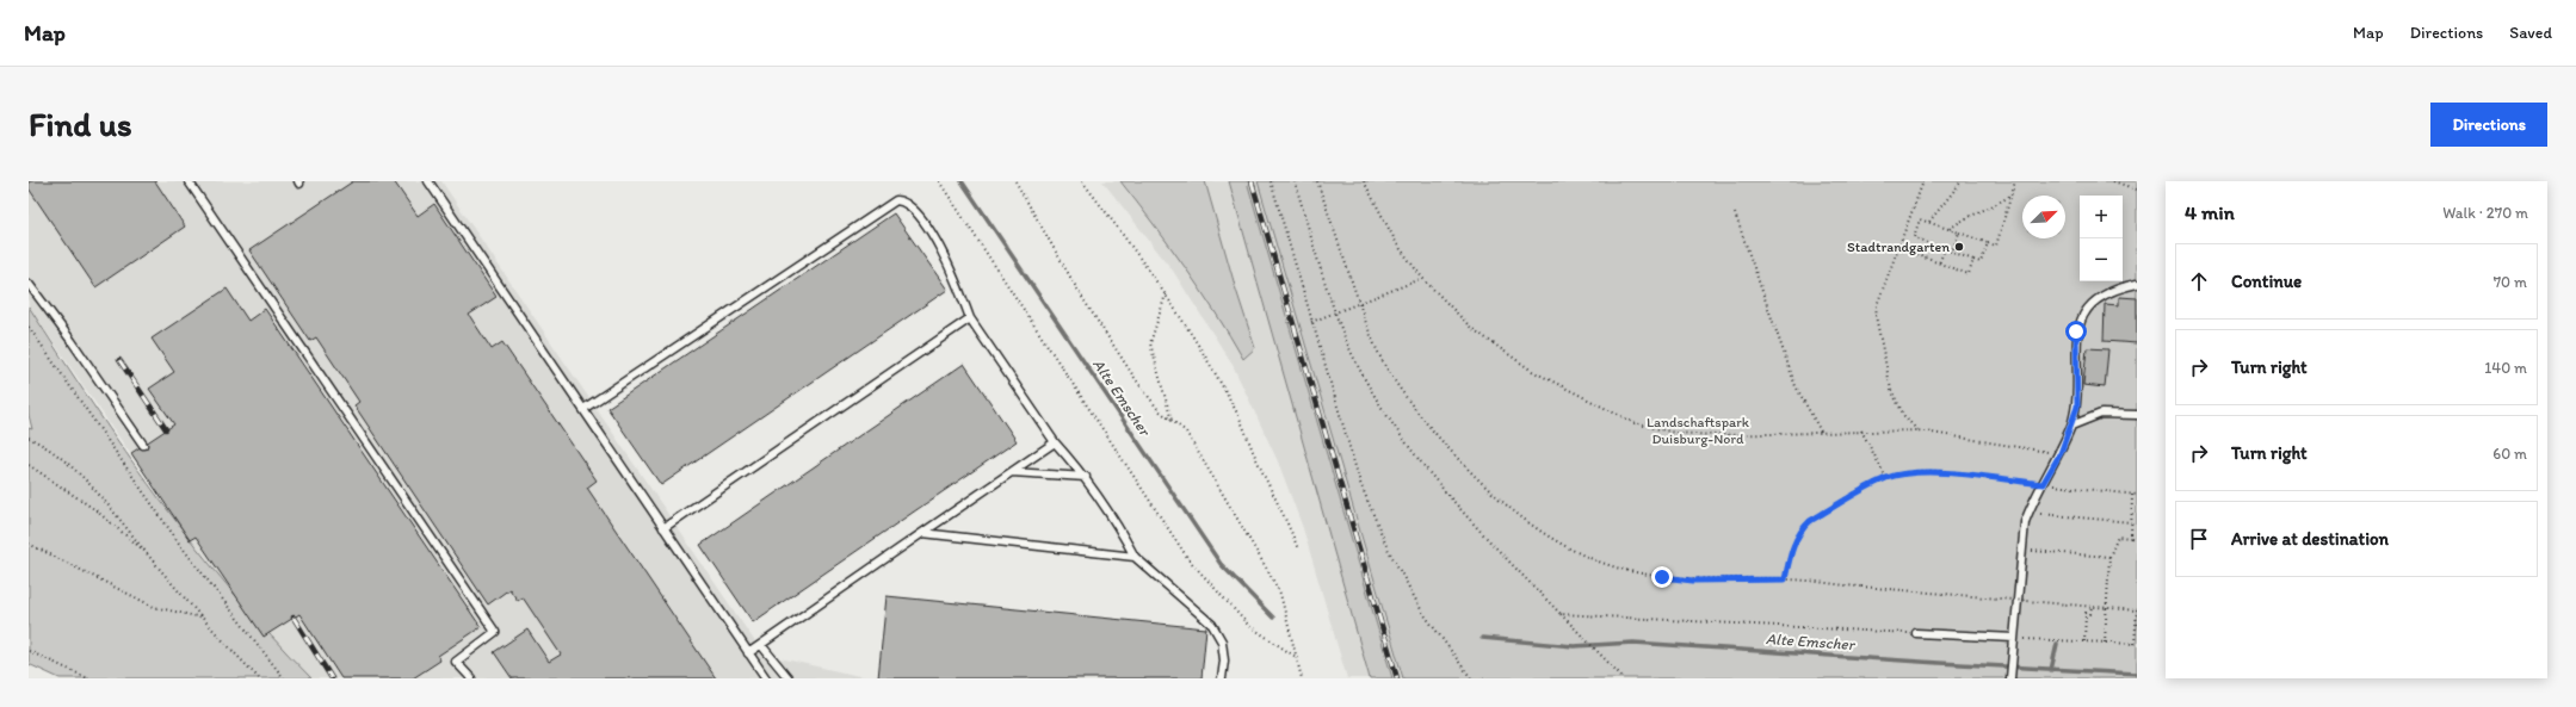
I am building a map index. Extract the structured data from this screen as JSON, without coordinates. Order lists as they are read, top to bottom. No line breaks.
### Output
{"water":["Alte Emscher"],"parks":["Landschaftspark Duisburg-Nord"],"places":["Stadtrandgarten"],"north":"top right","page":{"header":"Map","nav":["Map","Directions","Saved"],"buttons":"Directions","title":"Find us","heading":["4 min","Walk · 270 m"],"map_buttons":["+","−"],"list":[["Continue","70 m"],["Turn right","140 m"],["Turn right","60 m"],"Arrive at destination"]}}
